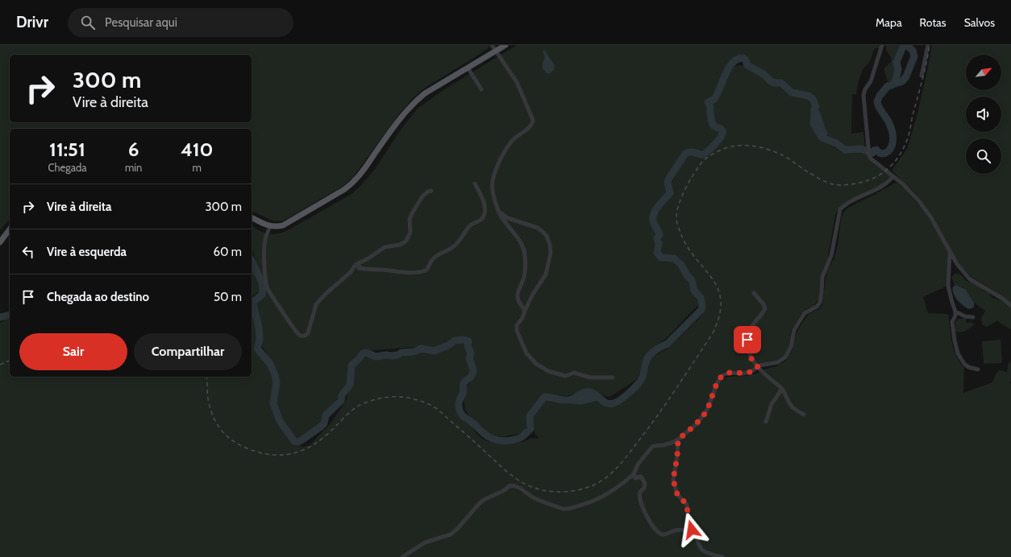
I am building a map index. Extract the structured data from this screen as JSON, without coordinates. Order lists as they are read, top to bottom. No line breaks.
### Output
{"north":"top right","page":{"header":"Drivr","search":"Pesquisar aqui","nav":["Mapa","Rotas","Salvos"],"turn":["300 m","Vire à direita"],"eta":["11:51","Chegada","6","min","410","m"],"list":[{"name":"Vire à direita","value":"300 m"},{"name":"Vire à esquerda","value":"60 m"},{"name":"Chegada ao destino","value":"50 m"}],"buttons":["Sair","Compartilhar"]}}
